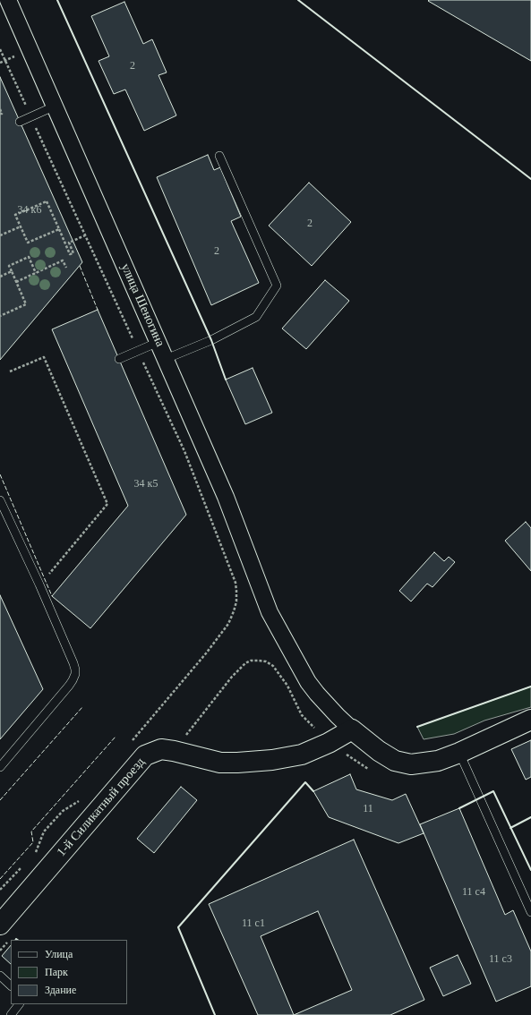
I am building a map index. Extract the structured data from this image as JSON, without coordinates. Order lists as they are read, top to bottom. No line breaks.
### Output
{"streets":{"street":["улица Шеногина","1-й Силикатный проезд"]},"crossings":[["улица Шеногина","1-й Силикатный проезд"]],"house_numbers":["2","34 к6","2","2","34 к5","11","11 с4","11 c1","11 с3"],"legend":["Улица","Парк","Здание"]}
